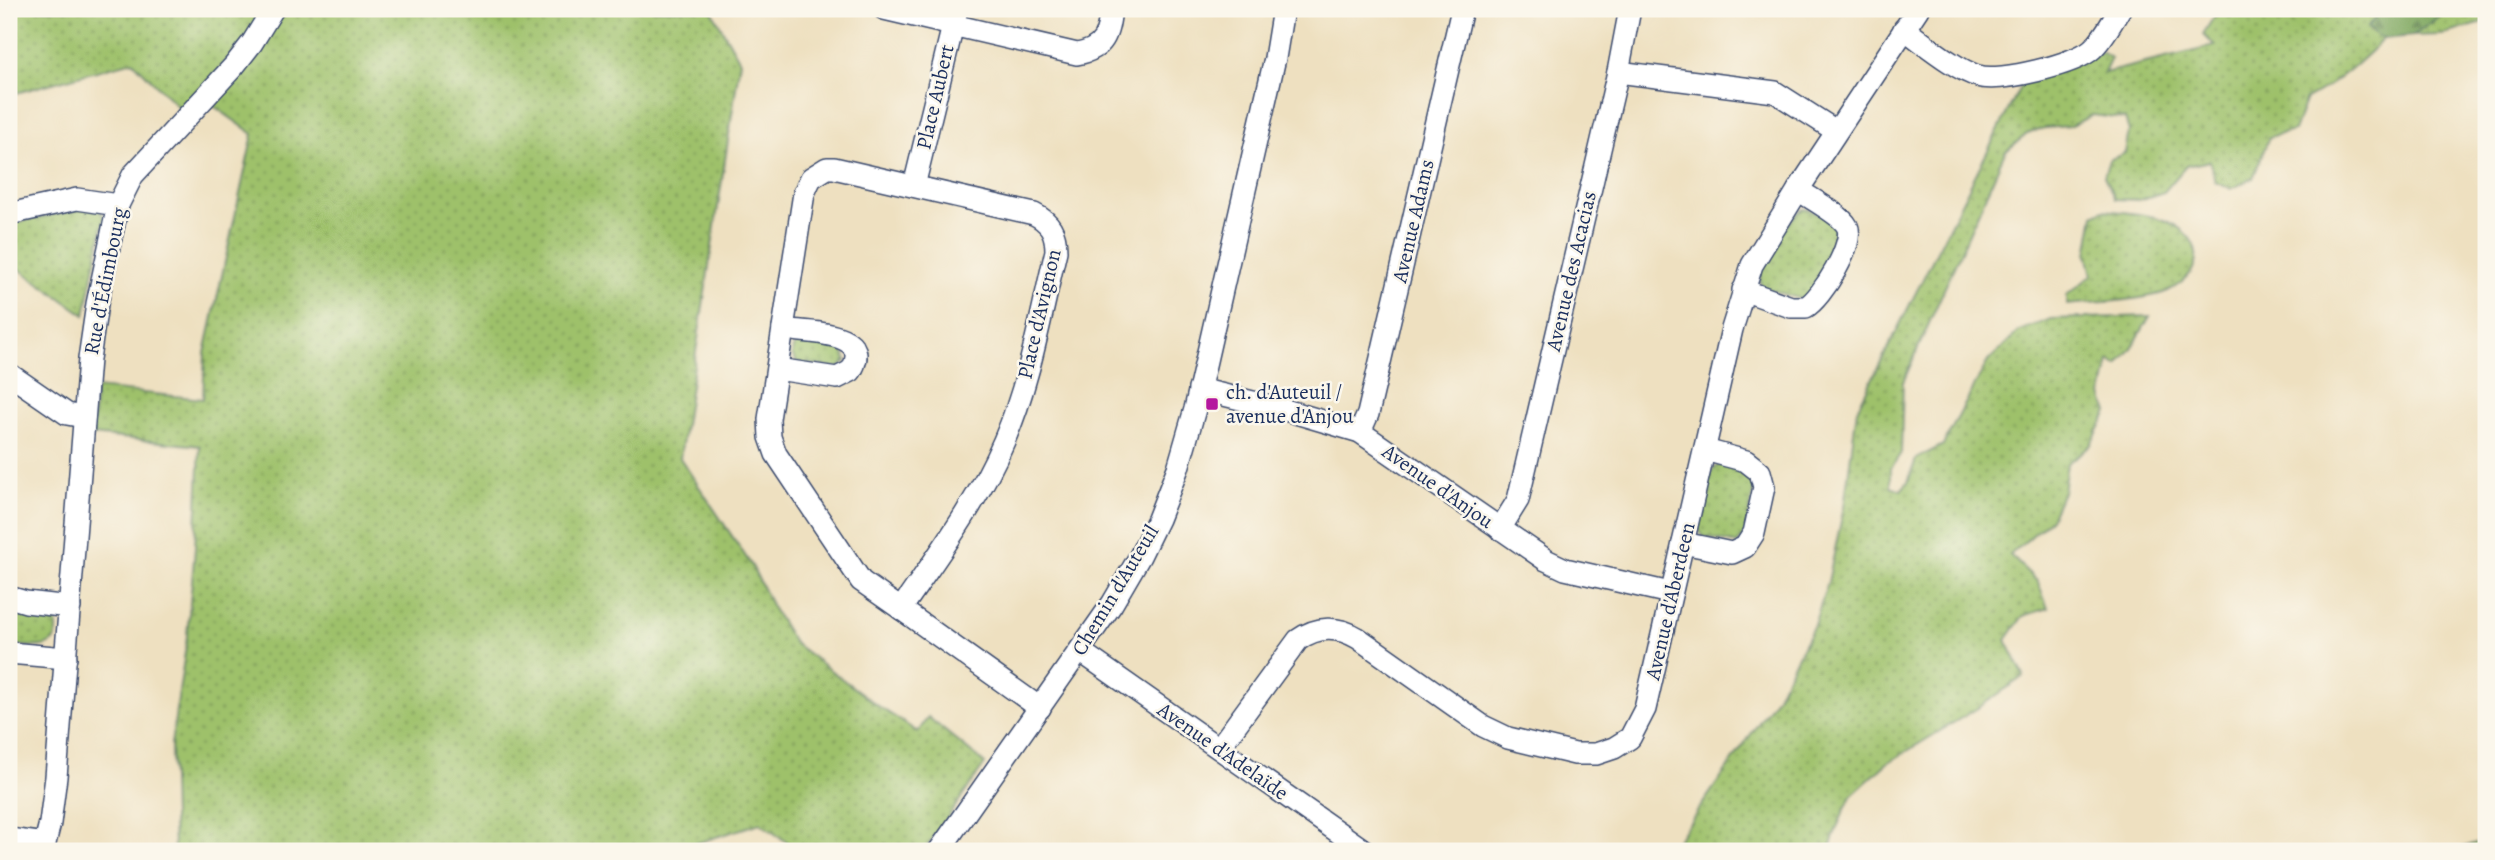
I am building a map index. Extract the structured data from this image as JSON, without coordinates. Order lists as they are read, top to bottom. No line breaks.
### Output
{"streets":{"street":["Place Aubert","Avenue Adams","Avenue des Acacias","Rue d'Édimbourg","Place d'Avignon","Avenue d'Anjou","Chemin d'Auteuil","Avenue d'Aberdeen","Avenue d'Adelaïde"]},"crossings":[["Place Aubert","Place d'Avignon"],["Avenue Adams","Avenue d'Anjou"],["Avenue des Acacias","Avenue d'Anjou"],["Place d'Avignon","Chemin d'Auteuil"],["Avenue d'Anjou","Chemin d'Auteuil"],["Avenue d'Anjou","Avenue d'Aberdeen"],["Chemin d'Auteuil","Avenue d'Adelaïde"],["Avenue d'Aberdeen","Avenue d'Adelaïde"]],"places":{"transit":["ch. d'Auteuil / avenue d'Anjou"]}}
